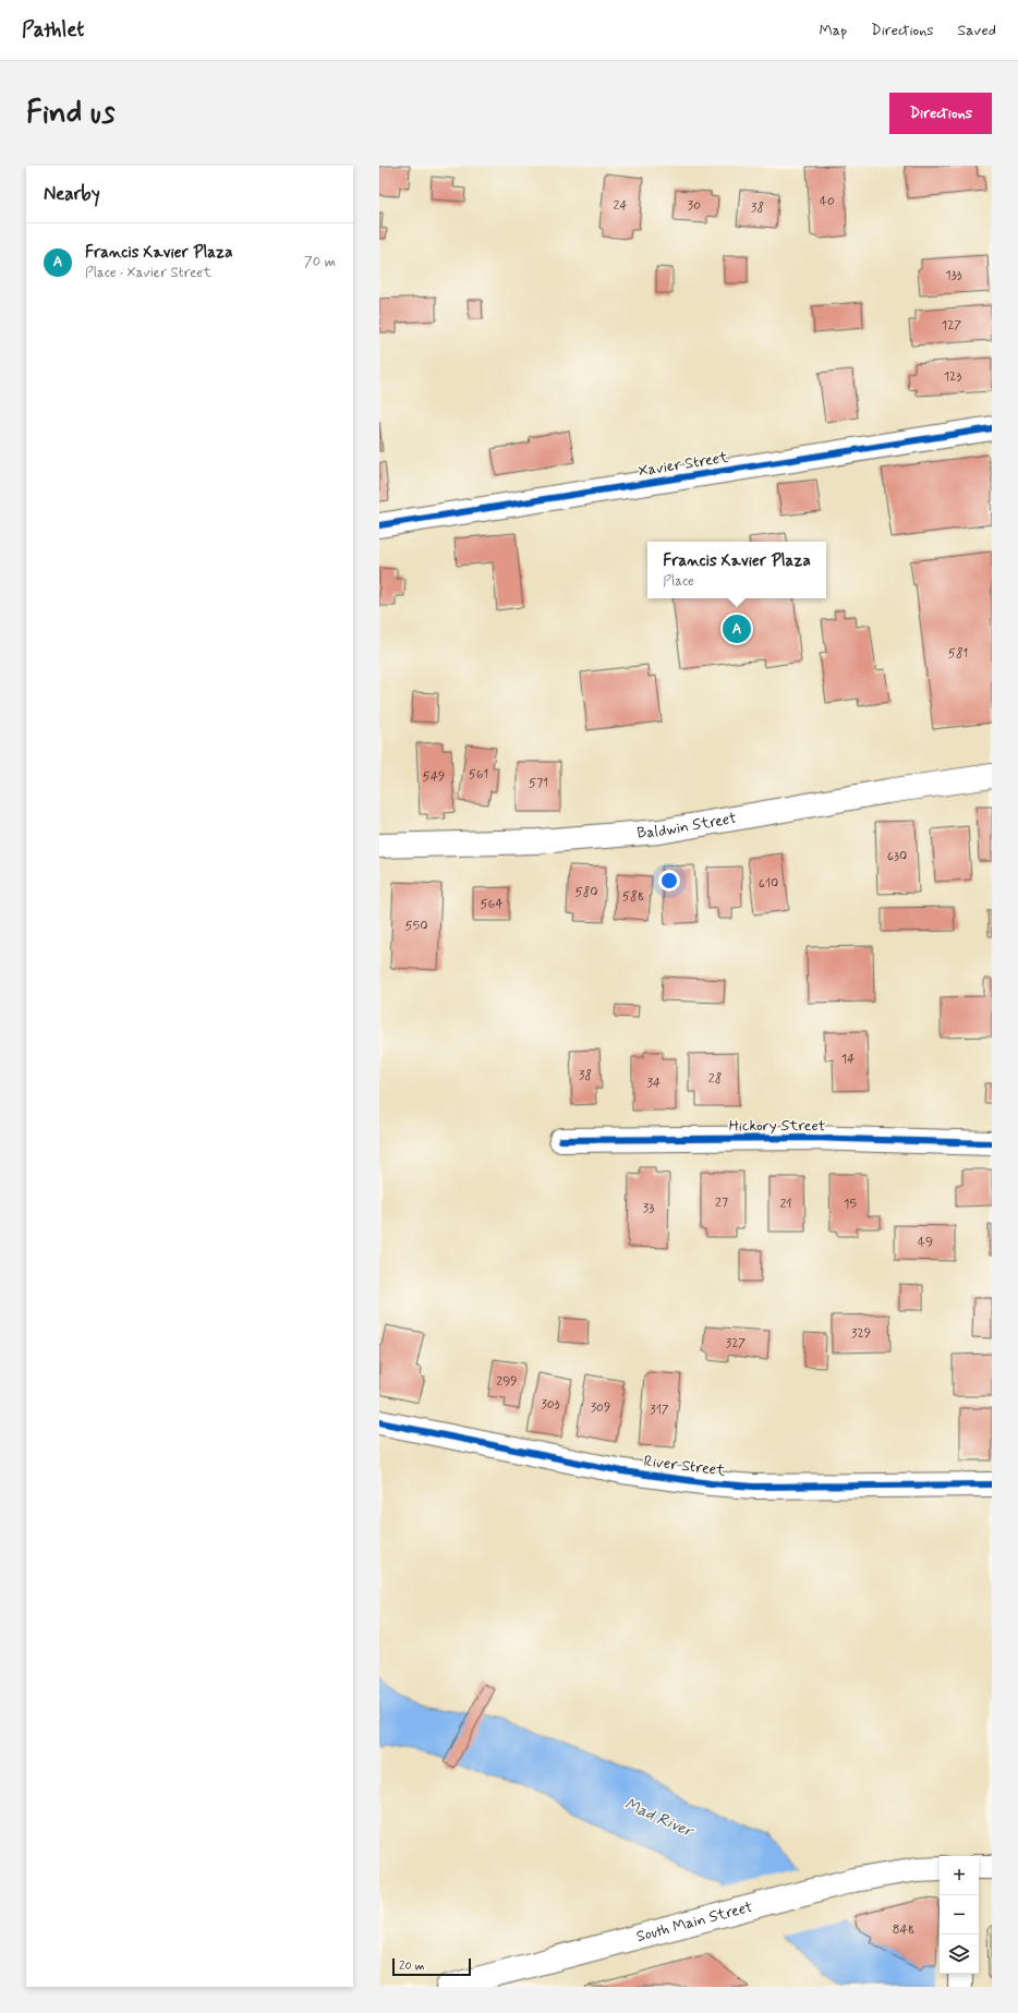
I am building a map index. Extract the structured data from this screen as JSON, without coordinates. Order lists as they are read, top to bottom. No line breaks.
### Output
{"streets":{"street":["Xavier Street","Baldwin Street","Hickory Street","River Street","South Main Street"]},"water":["Mad River"],"house_numbers":["40","24","30","38","133","127","123","581","561","549","571","630","610","580","588","564","550","14","38","28","34","27","21","15","33","49","329","327","299","303","309","317","848"],"scale_bar":"20 m","page":{"header":"Pathlet","nav":["Map","Directions","Saved"],"buttons":"Directions","title":"Find us","heading":"Nearby","list":[{"mark":"A","name":"Francis Xavier Plaza","note":"Place · Xavier Street","value":"70 m"}],"popup":["Francis Xavier Plaza","Place"],"pins":"A","map_buttons":["+","−"],"scale":"20 m"}}
